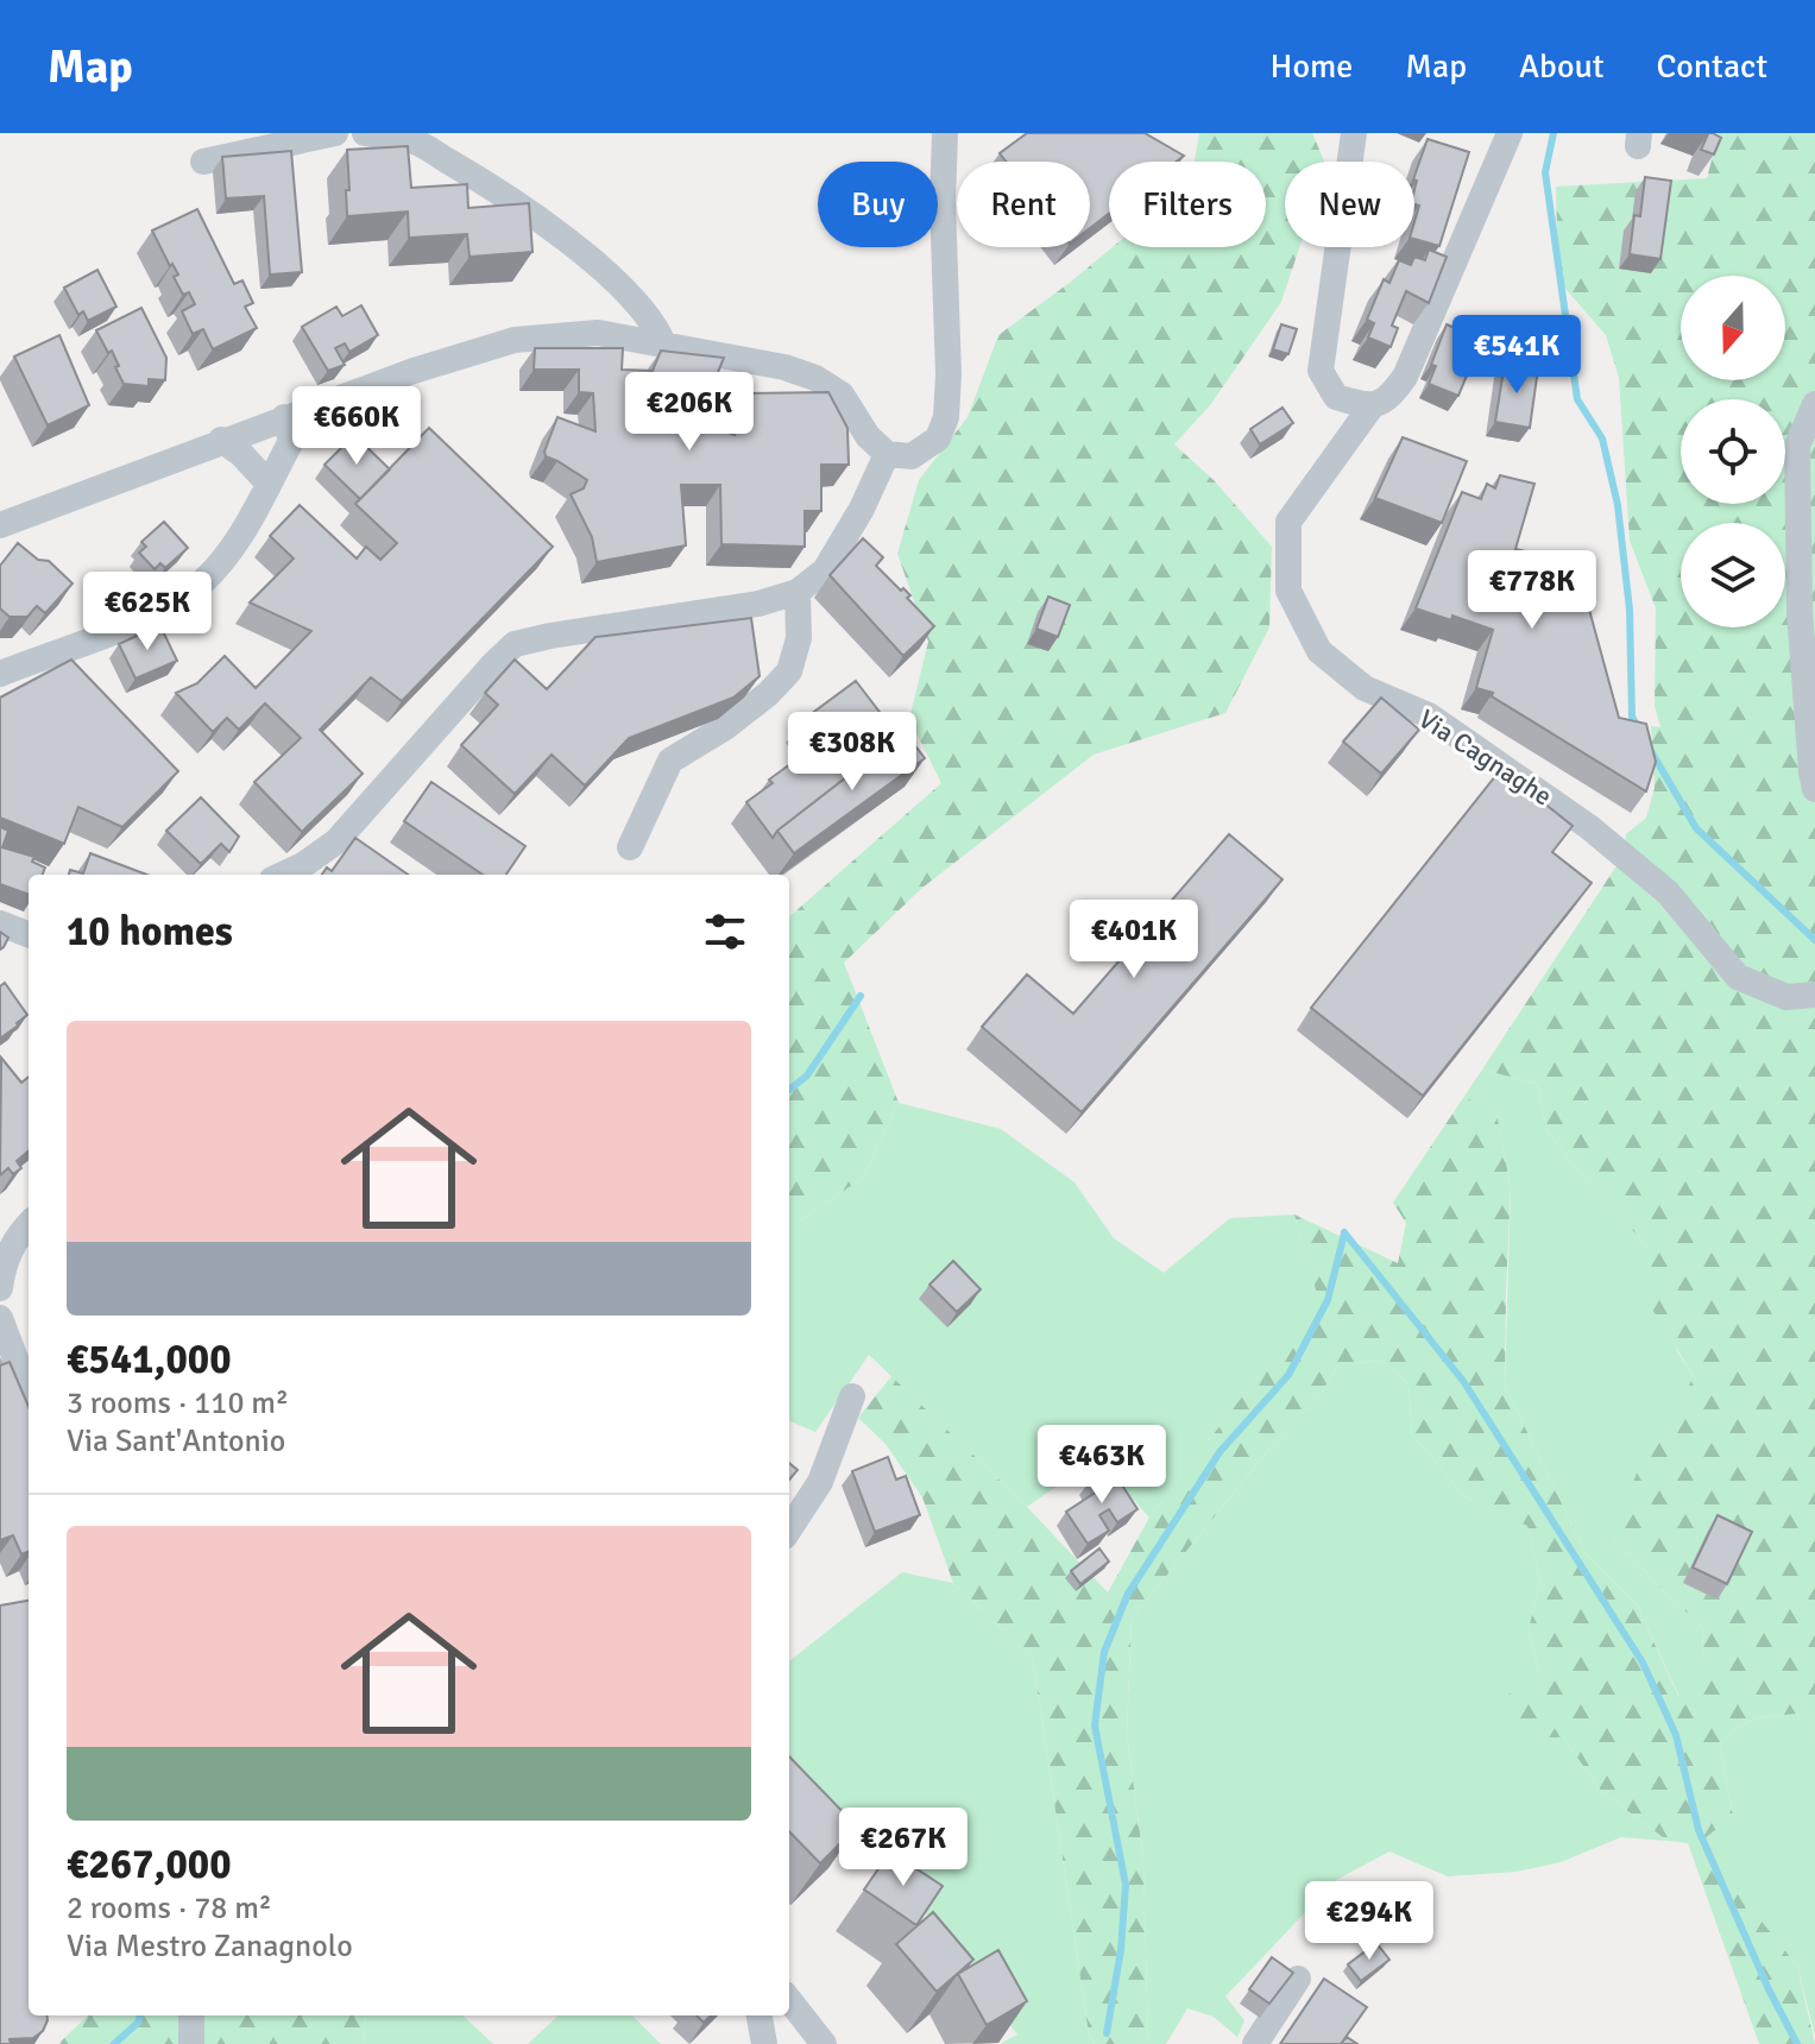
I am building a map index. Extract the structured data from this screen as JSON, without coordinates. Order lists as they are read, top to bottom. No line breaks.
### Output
{"streets":{"street":["Via Cagnaghe"]},"north":"bottom","page":{"header":"Map","nav":["Home","Map","About","Contact"],"chip":["Buy","Rent","Filters","New"],"price":["€541K","€206K","€660K","€778K","€625K","€308K","€401K","€463K","€267K","€294K"],"heading":"10 homes","list":[{"name":"€541,000","note":"3 rooms · 110 m² · Via Sant'Antonio"},{"name":"€267,000","note":"2 rooms · 78 m² · Via Mestro Zanagnolo"}]}}
